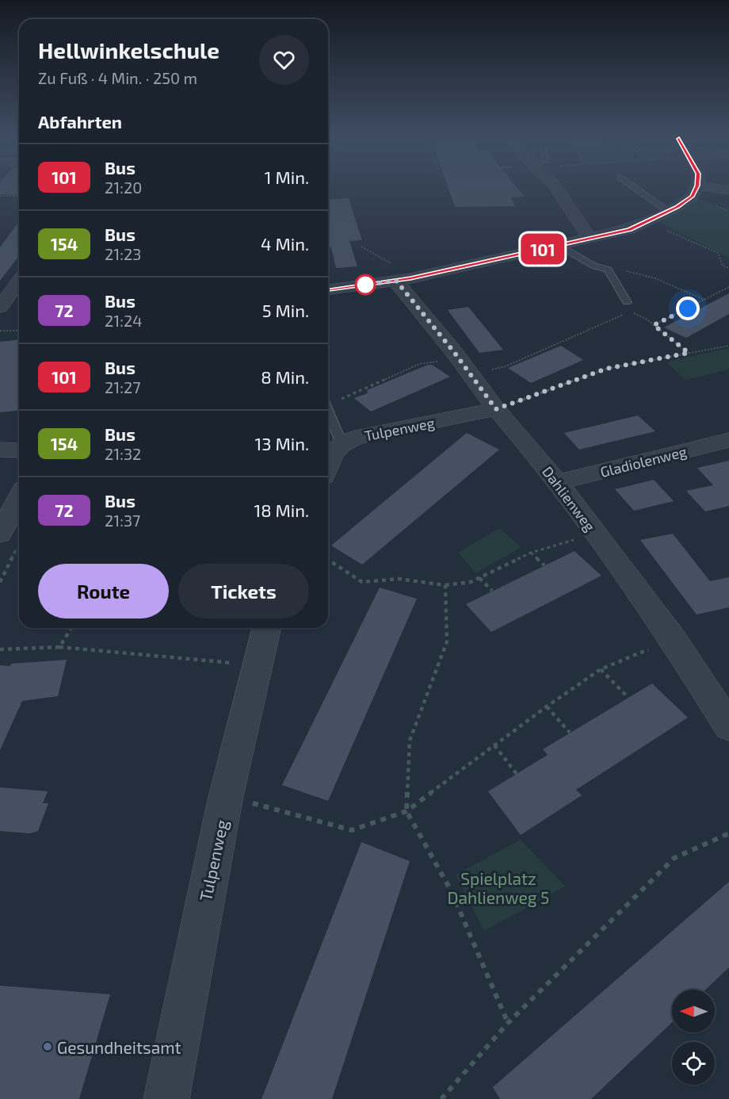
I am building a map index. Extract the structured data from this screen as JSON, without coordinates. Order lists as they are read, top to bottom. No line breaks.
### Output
{"streets":{"street":["Tulpenweg","Gladiolenweg","Dahlienweg"]},"crossings":[["Tulpenweg","Dahlienweg"],["Gladiolenweg","Dahlienweg"]],"parks":["Spielplatz Dahlienweg 5"],"places":["Gesundheitsamt"],"lines":["bus line 101"],"north":"left","page":{"on_map":"101","heading":[["Hellwinkelschule","Zu Fuß · 4 Min. · 250 m"],"Abfahrten"],"list":[{"mark":"101","name":"Bus","note":"21:20","value":"1 Min."},{"mark":"154","name":"Bus","note":"21:23","value":"4 Min."},{"mark":"72","name":"Bus","note":"21:24","value":"5 Min."},{"mark":"101","name":"Bus","note":"21:27","value":"8 Min."},{"mark":"154","name":"Bus","note":"21:32","value":"13 Min."},{"mark":"72","name":"Bus","note":"21:37","value":"18 Min."}],"buttons":["Route","Tickets"]}}
